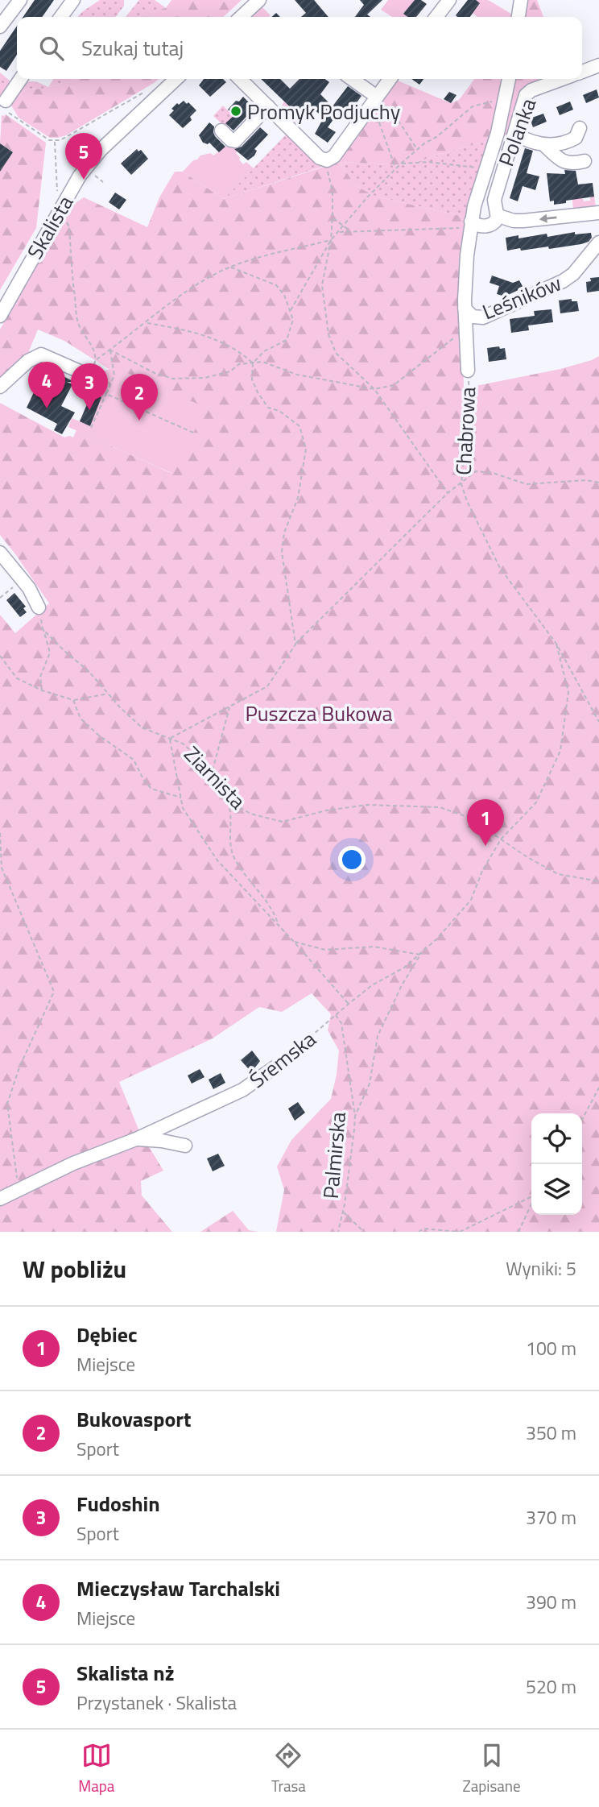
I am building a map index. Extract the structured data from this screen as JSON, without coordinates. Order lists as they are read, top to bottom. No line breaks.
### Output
{"streets":{"street":["Polanka","Skalista","Leśników","Chabrowa","Śremska"],"path":["Ziarnista","Palmirska"]},"crossings":[["Leśników","Chabrowa"],["Chabrowa","Śremska"],["Ziarnista","Śremska"],["Śremska","Palmirska"]],"parks":["Puszcza Bukowa"],"places":["Promyk Podjuchy"],"page":{"search":"Szukaj tutaj","pins":["5","4","3","2","1"],"heading":["W pobliżu","Wyniki: 5"],"list":[{"mark":"1","name":"Dębiec","note":"Miejsce","value":"100 m"},{"mark":"2","name":"Bukovasport","note":"Sport","value":"350 m"},{"mark":"3","name":"Fudoshin","note":"Sport","value":"370 m"},{"mark":"4","name":"Mieczysław Tarchalski","note":"Miejsce","value":"390 m"},{"mark":"5","name":"Skalista nż","note":"Przystanek · Skalista","value":"520 m"}],"nav":["Mapa","Trasa","Zapisane"]}}
